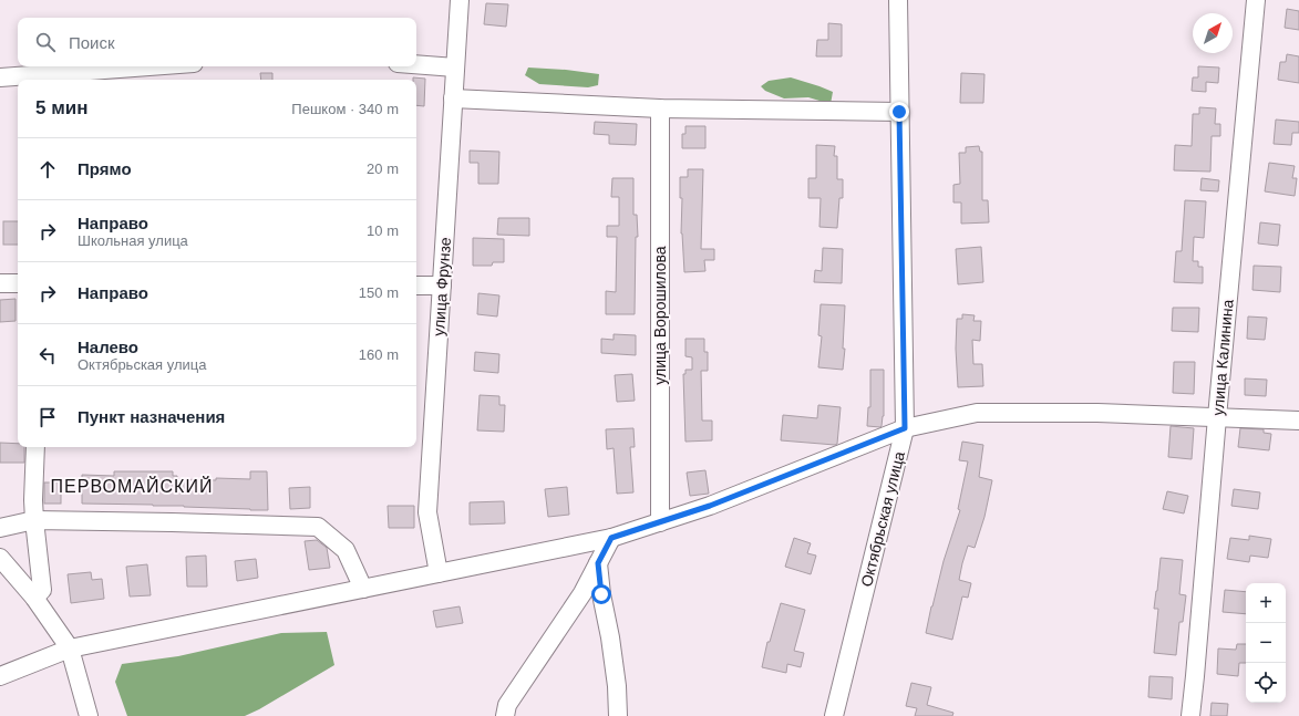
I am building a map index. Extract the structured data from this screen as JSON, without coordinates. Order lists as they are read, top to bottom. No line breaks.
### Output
{"streets":{"street":["улица Фрунзе","улица Ворошилова","улица Калинина","Октябрьская улица"]},"districts":["ПЕРВОМАЙСКИЙ"],"north":"top right","page":{"search":"Поиск","heading":["5 мин","Пешком · 340 m"],"list":[["Прямо","20 m"],["Направо","Школьная улица","10 m"],["Направо","150 m"],["Налево","Октябрьская улица","160 m"],"Пункт назначения"],"map_buttons":["+","−"]}}
